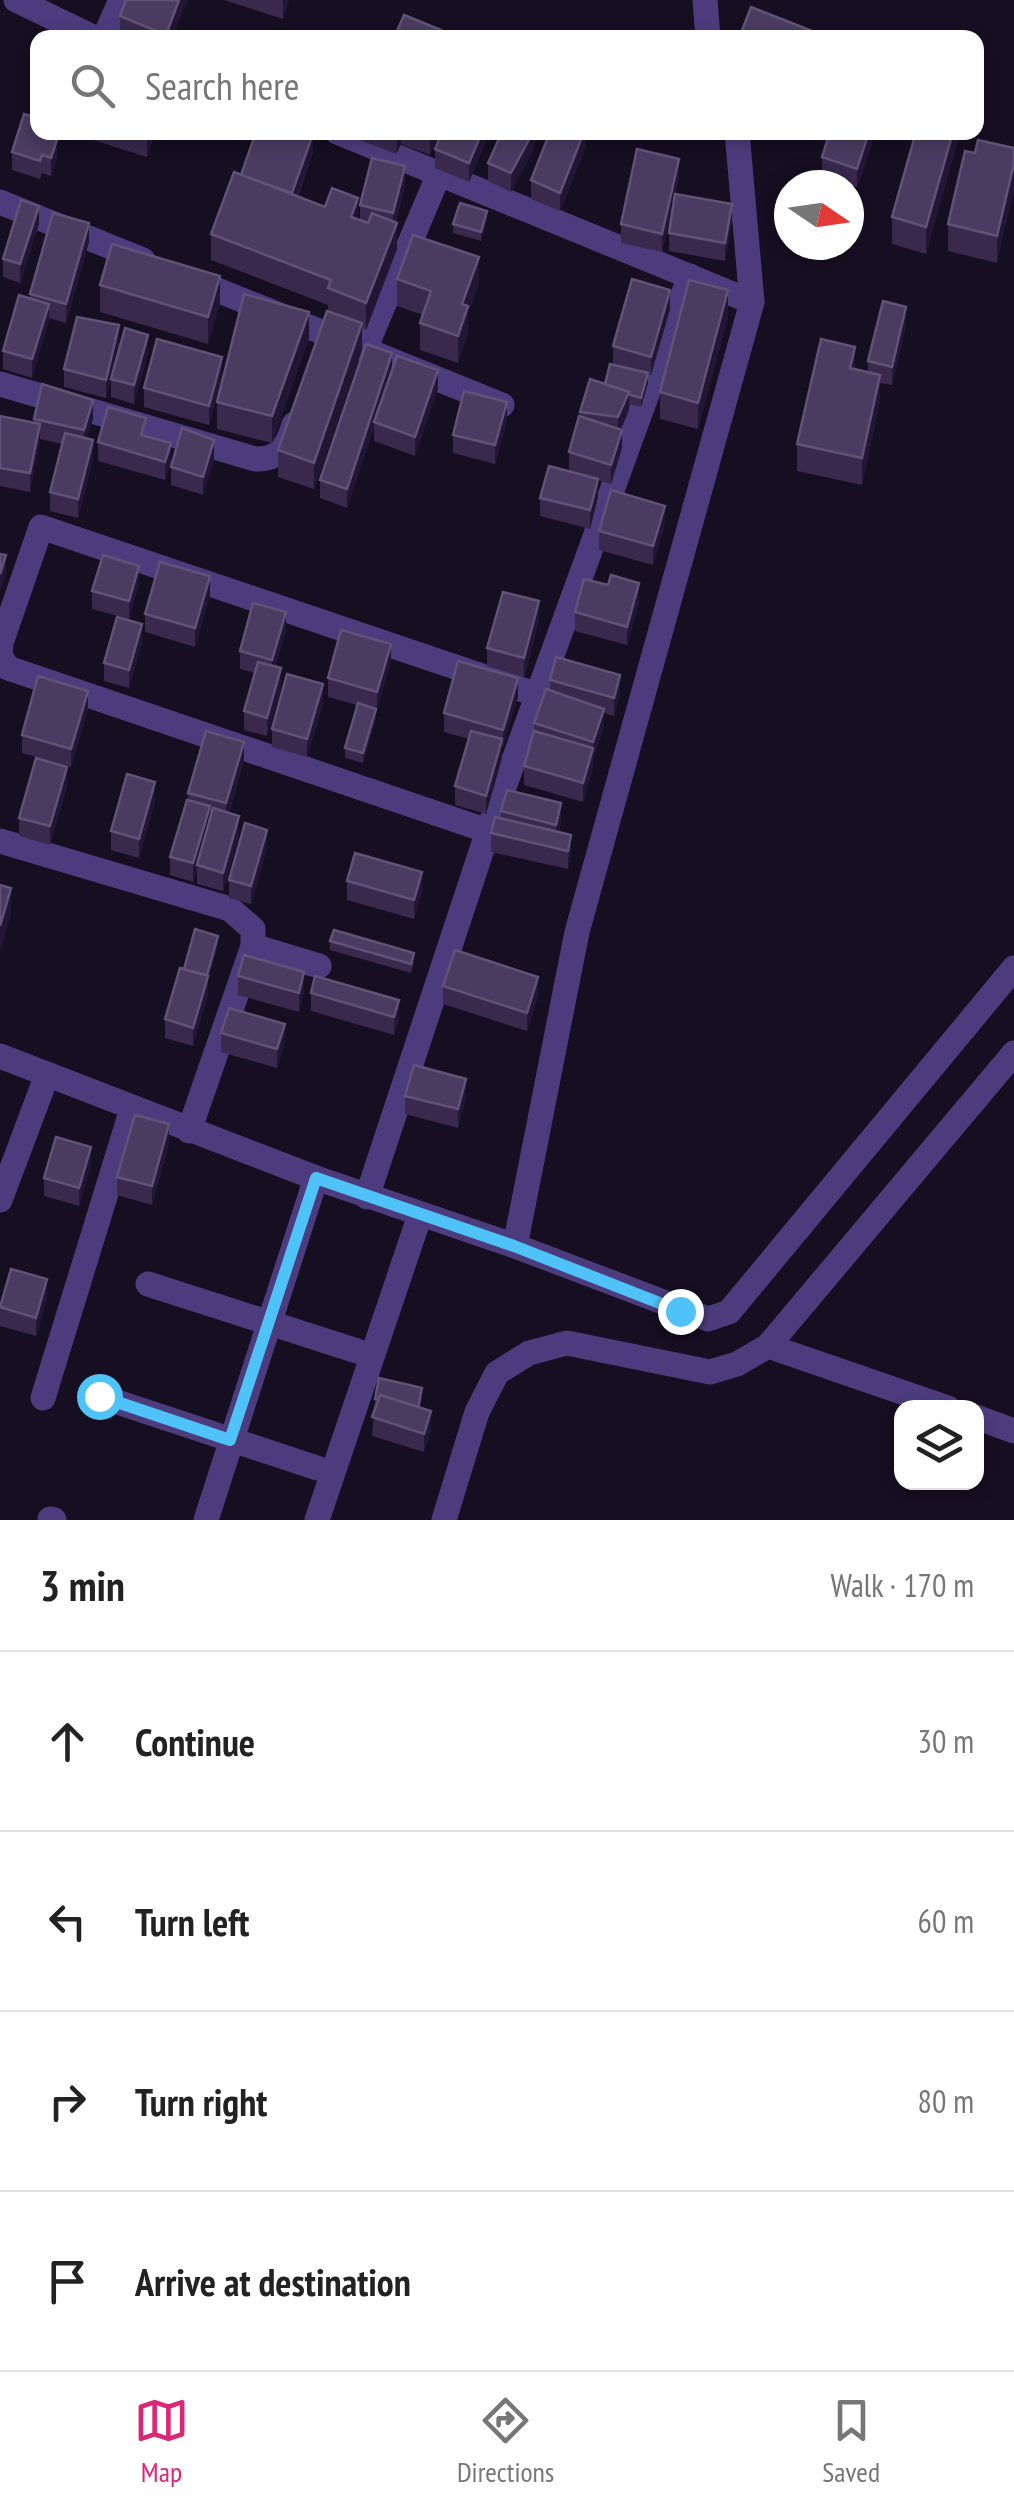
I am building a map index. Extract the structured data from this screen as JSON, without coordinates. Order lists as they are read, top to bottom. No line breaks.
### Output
{"north":"right","page":{"search":"Search here","heading":["3 min","Walk · 170 m"],"list":[["Continue","30 m"],["Turn left","60 m"],["Turn right","80 m"],"Arrive at destination"],"nav":["Map","Directions","Saved"]}}
